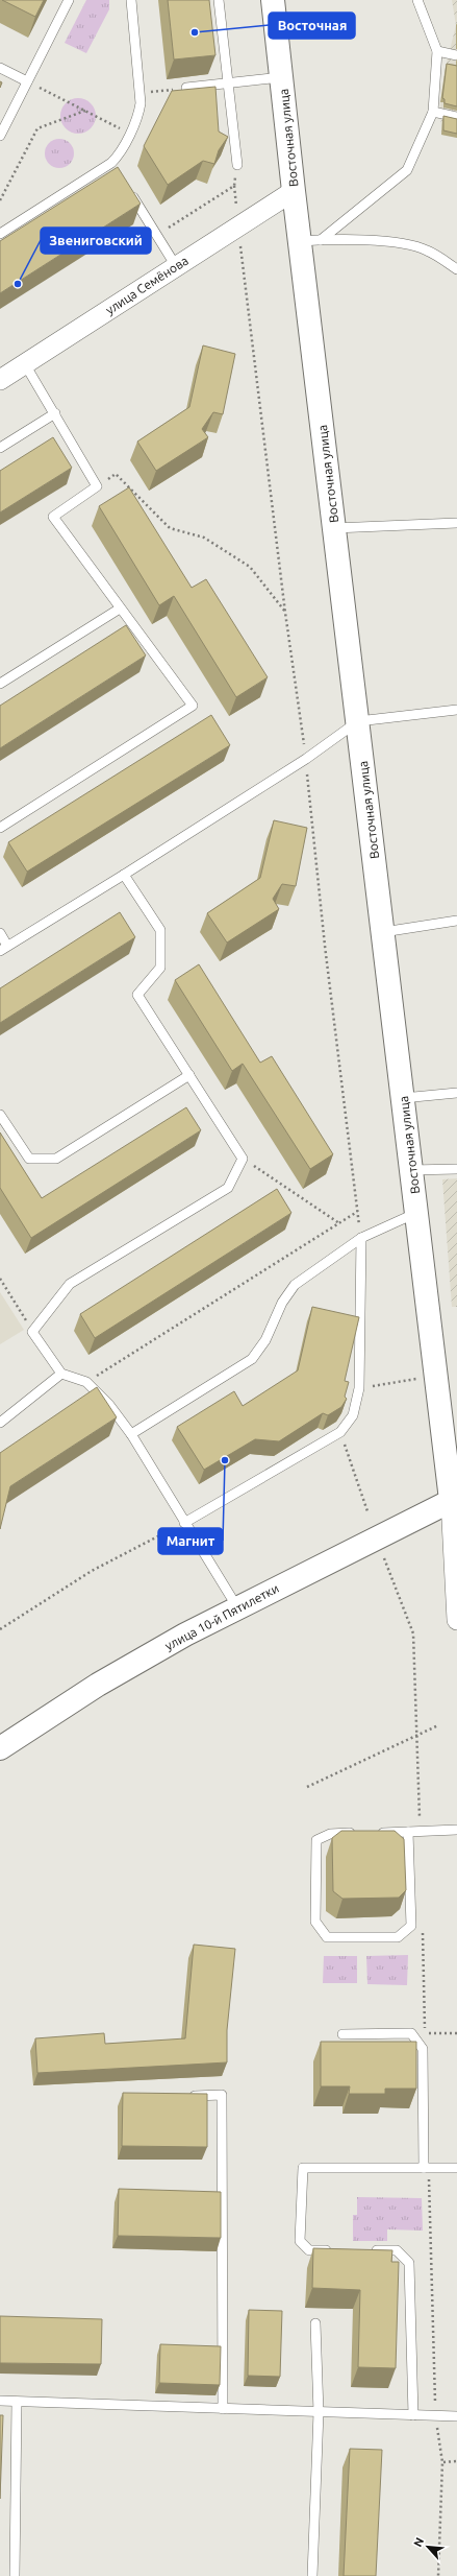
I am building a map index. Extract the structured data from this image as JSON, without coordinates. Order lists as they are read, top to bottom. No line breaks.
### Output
{"streets":{"main road":["Восточная улица","улица 10-й Пятилетки"],"street":["улица Семёнова"]},"crossings":[["Восточная улица","улица Семёнова"],["Восточная улица","улица 10-й Пятилетки"]],"places":["Восточная","Звениговский","Магнит"],"north":"top left"}
